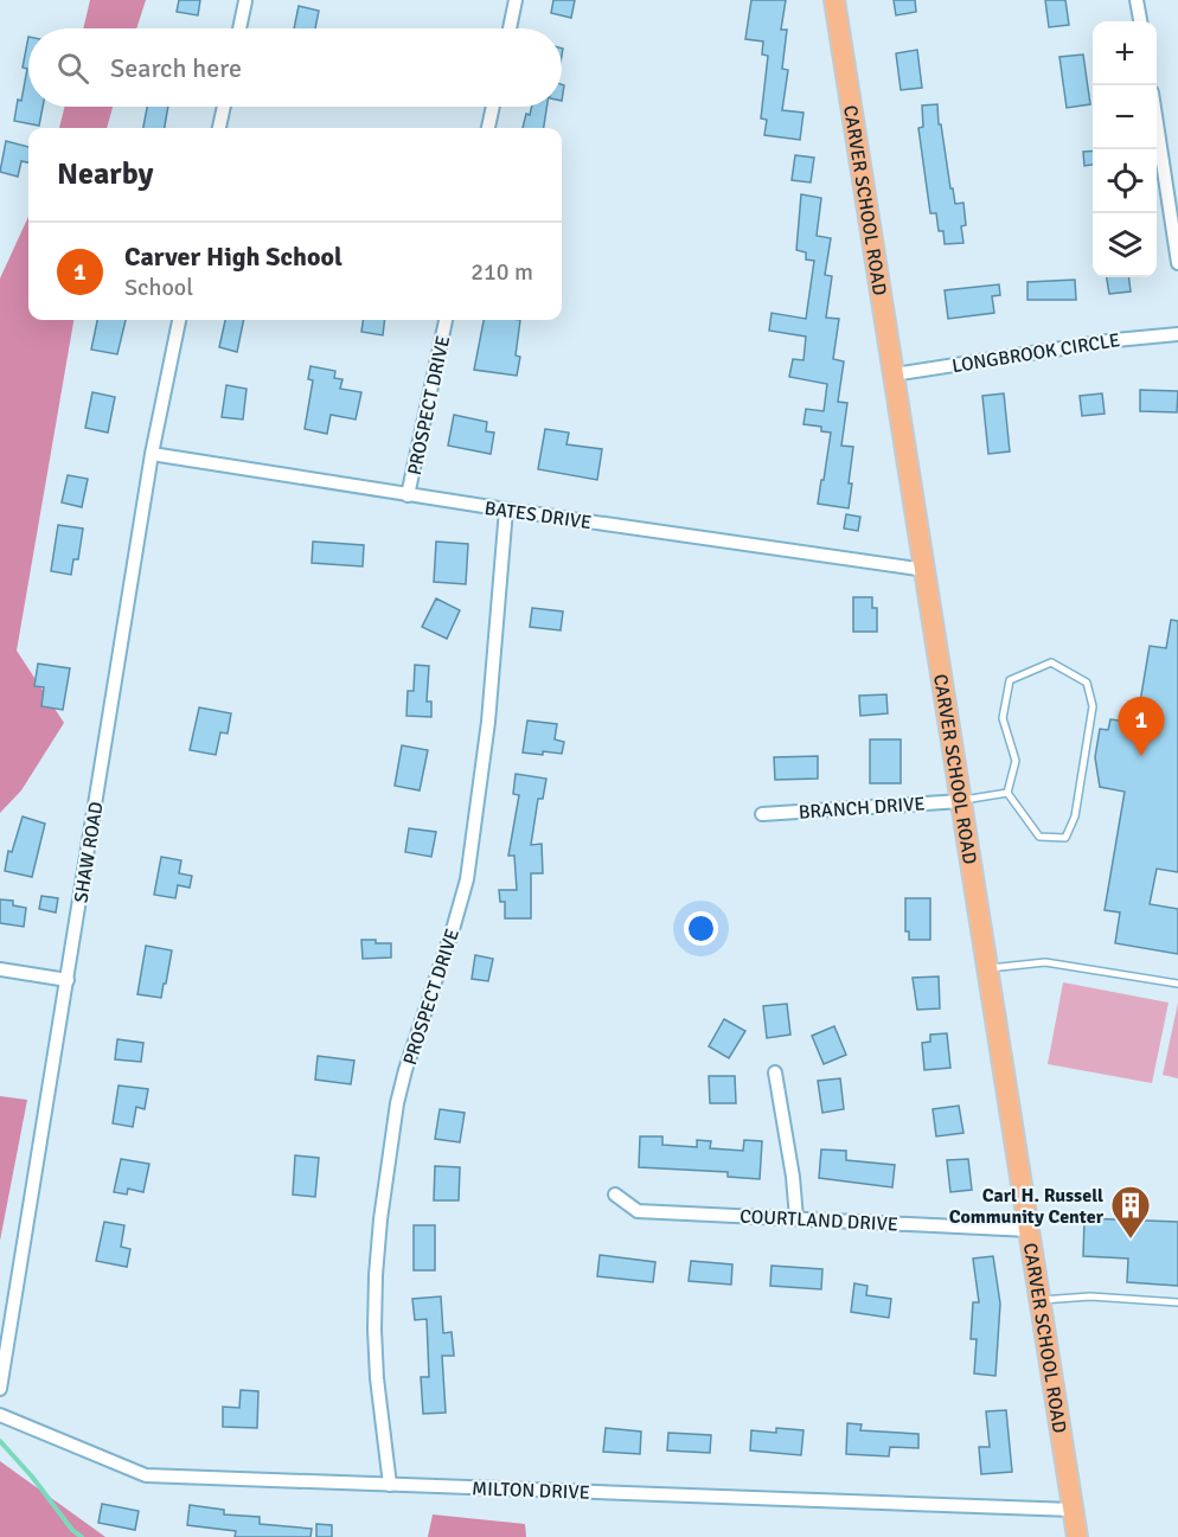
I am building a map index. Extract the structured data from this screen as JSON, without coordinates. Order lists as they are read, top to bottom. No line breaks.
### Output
{"streets":{"main road":["CARVER SCHOOL ROAD"],"street":["LONGBROOK CIRCLE","PROSPECT DRIVE","BATES DRIVE","BRANCH DRIVE","SHAW ROAD","COURTLAND DRIVE","MILTON DRIVE"]},"crossings":[["CARVER SCHOOL ROAD","LONGBROOK CIRCLE"],["CARVER SCHOOL ROAD","BATES DRIVE"],["CARVER SCHOOL ROAD","BRANCH DRIVE"],["CARVER SCHOOL ROAD","COURTLAND DRIVE"],["CARVER SCHOOL ROAD","MILTON DRIVE"],["PROSPECT DRIVE","BATES DRIVE"],["PROSPECT DRIVE","MILTON DRIVE"],["BATES DRIVE","SHAW ROAD"]],"places":{"building":["Carl H. Russell Community Center"]},"page":{"map_buttons":["+","−"],"search":"Search here","heading":"Nearby","list":[{"mark":"1","name":"Carver High School","note":"School","value":"210 m"}],"pins":"1"}}
